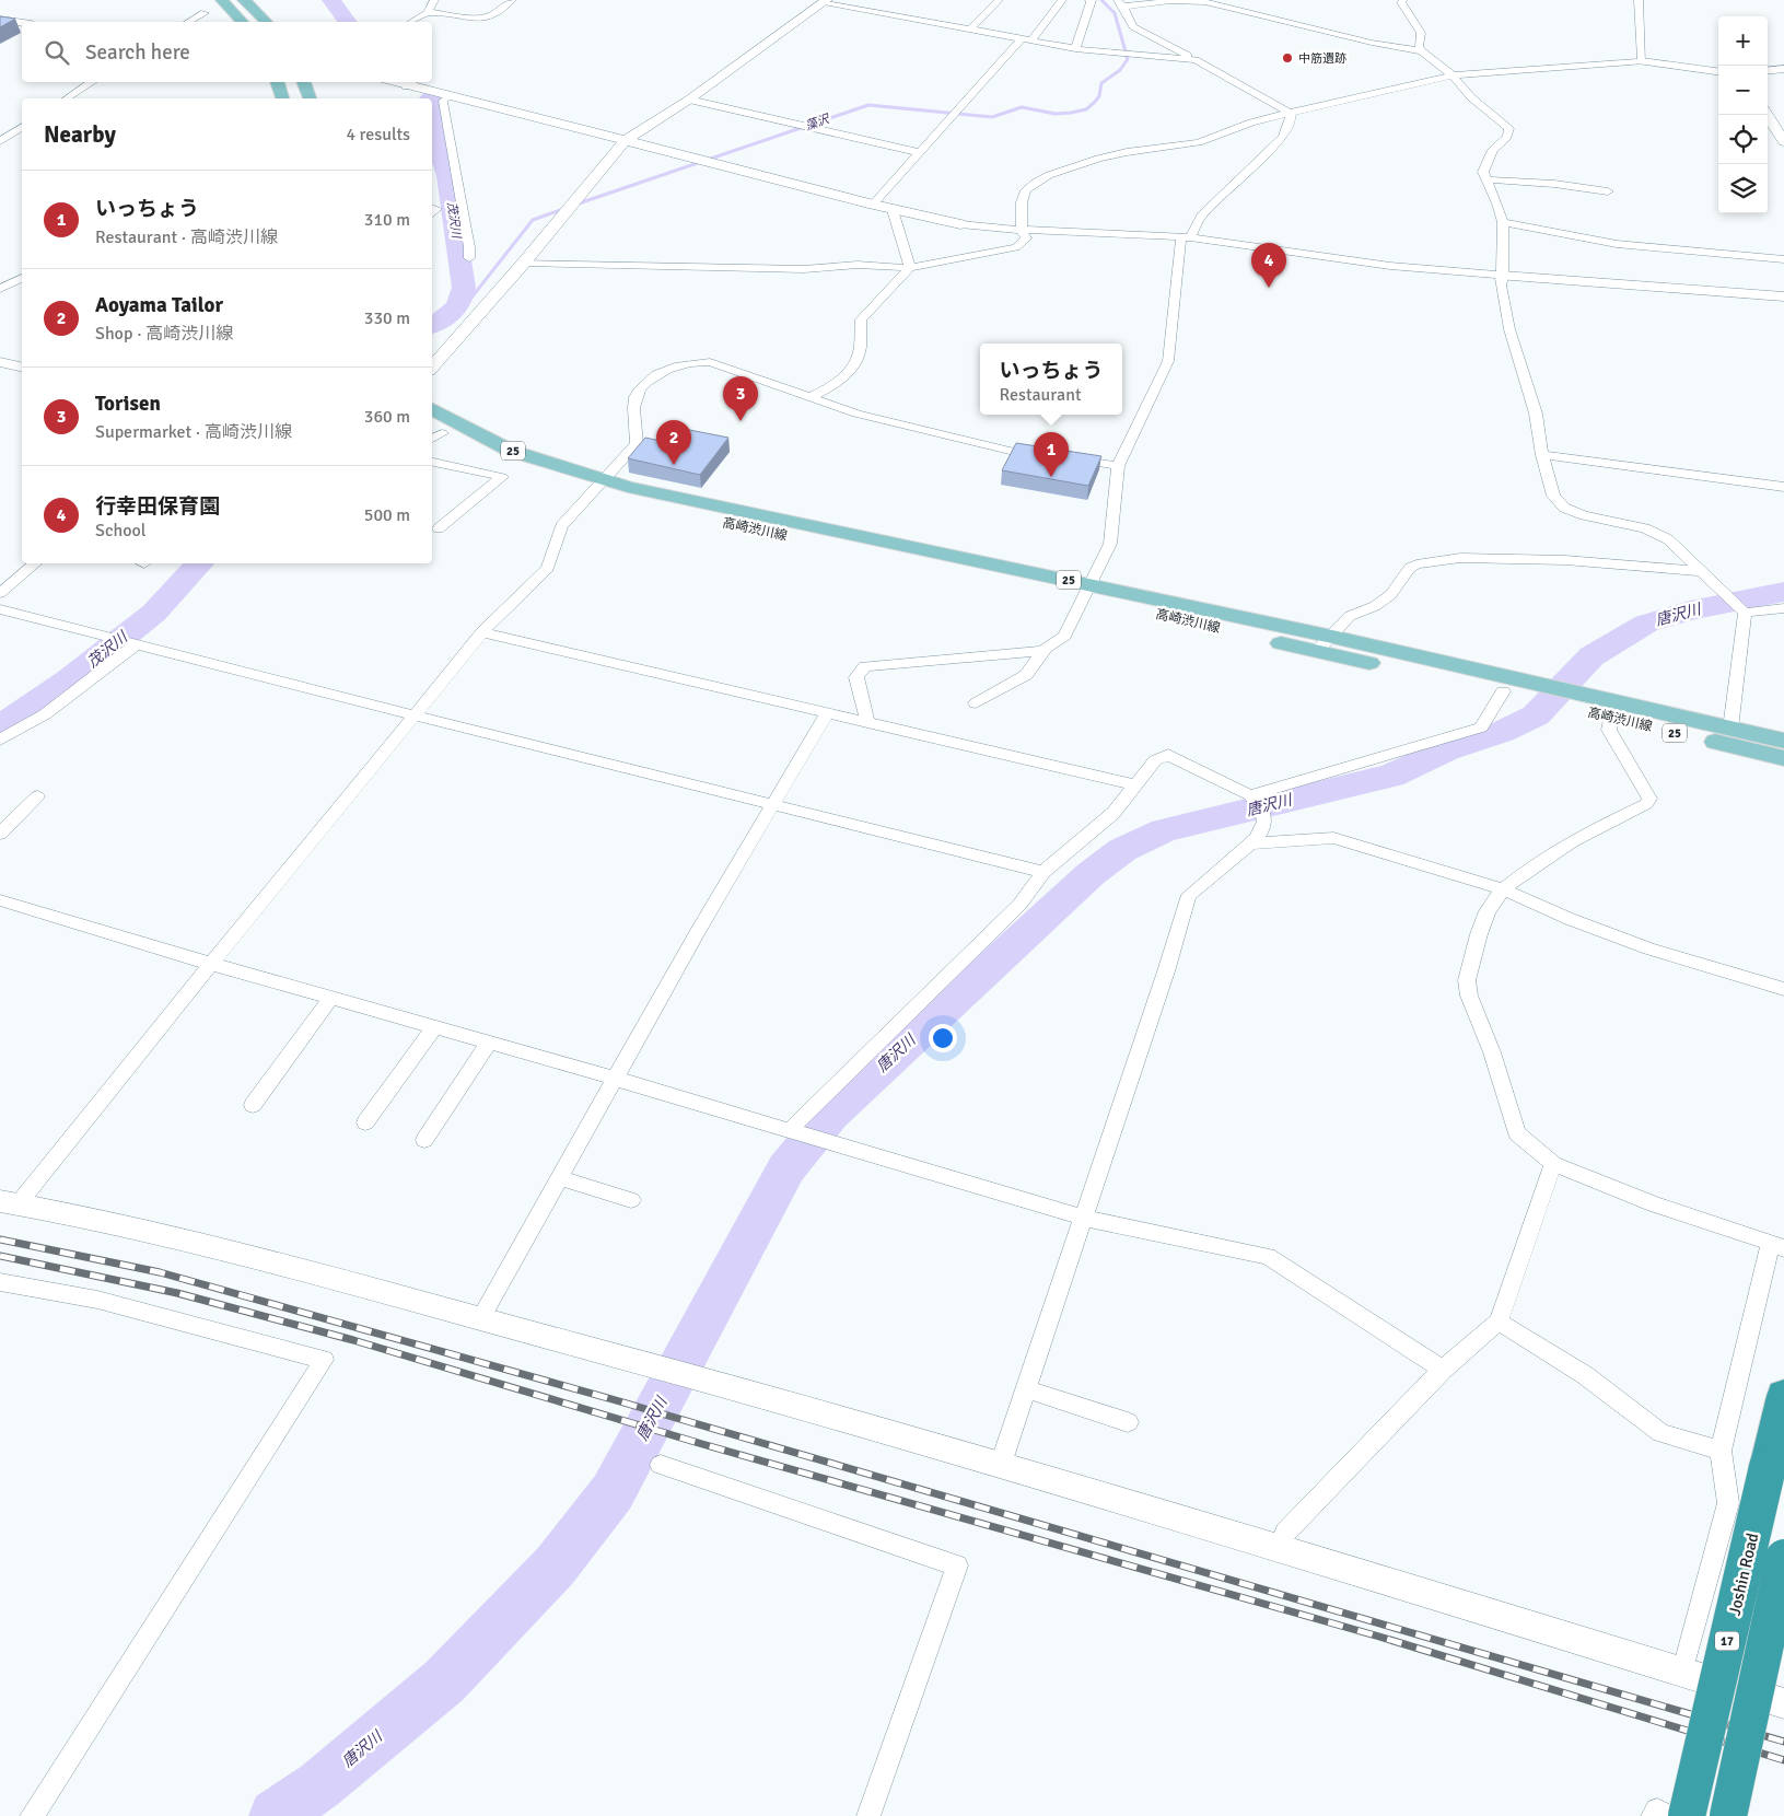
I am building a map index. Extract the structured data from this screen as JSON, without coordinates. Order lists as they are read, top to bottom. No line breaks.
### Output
{"streets":{"highway":["Joshin Road","17"],"main road":["25","高崎渋川線"]},"crossings":[["25","高崎渋川線"]],"water":["藻沢","茂沢川","唐沢川"],"places":["中筋遺跡"],"page":{"map_buttons":["+","−"],"search":"Search here","heading":["Nearby","4 results"],"list":[{"mark":"1","name":"いっちょう","note":"Restaurant · 高崎渋川線","value":"310 m"},{"mark":"2","name":"Aoyama Tailor","note":"Shop · 高崎渋川線","value":"330 m"},{"mark":"3","name":"Torisen","note":"Supermarket · 高崎渋川線","value":"360 m"},{"mark":"4","name":"行幸田保育園","note":"School","value":"500 m"}],"pins":["4","3","2","1"],"popup":["いっちょう","Restaurant"]}}
